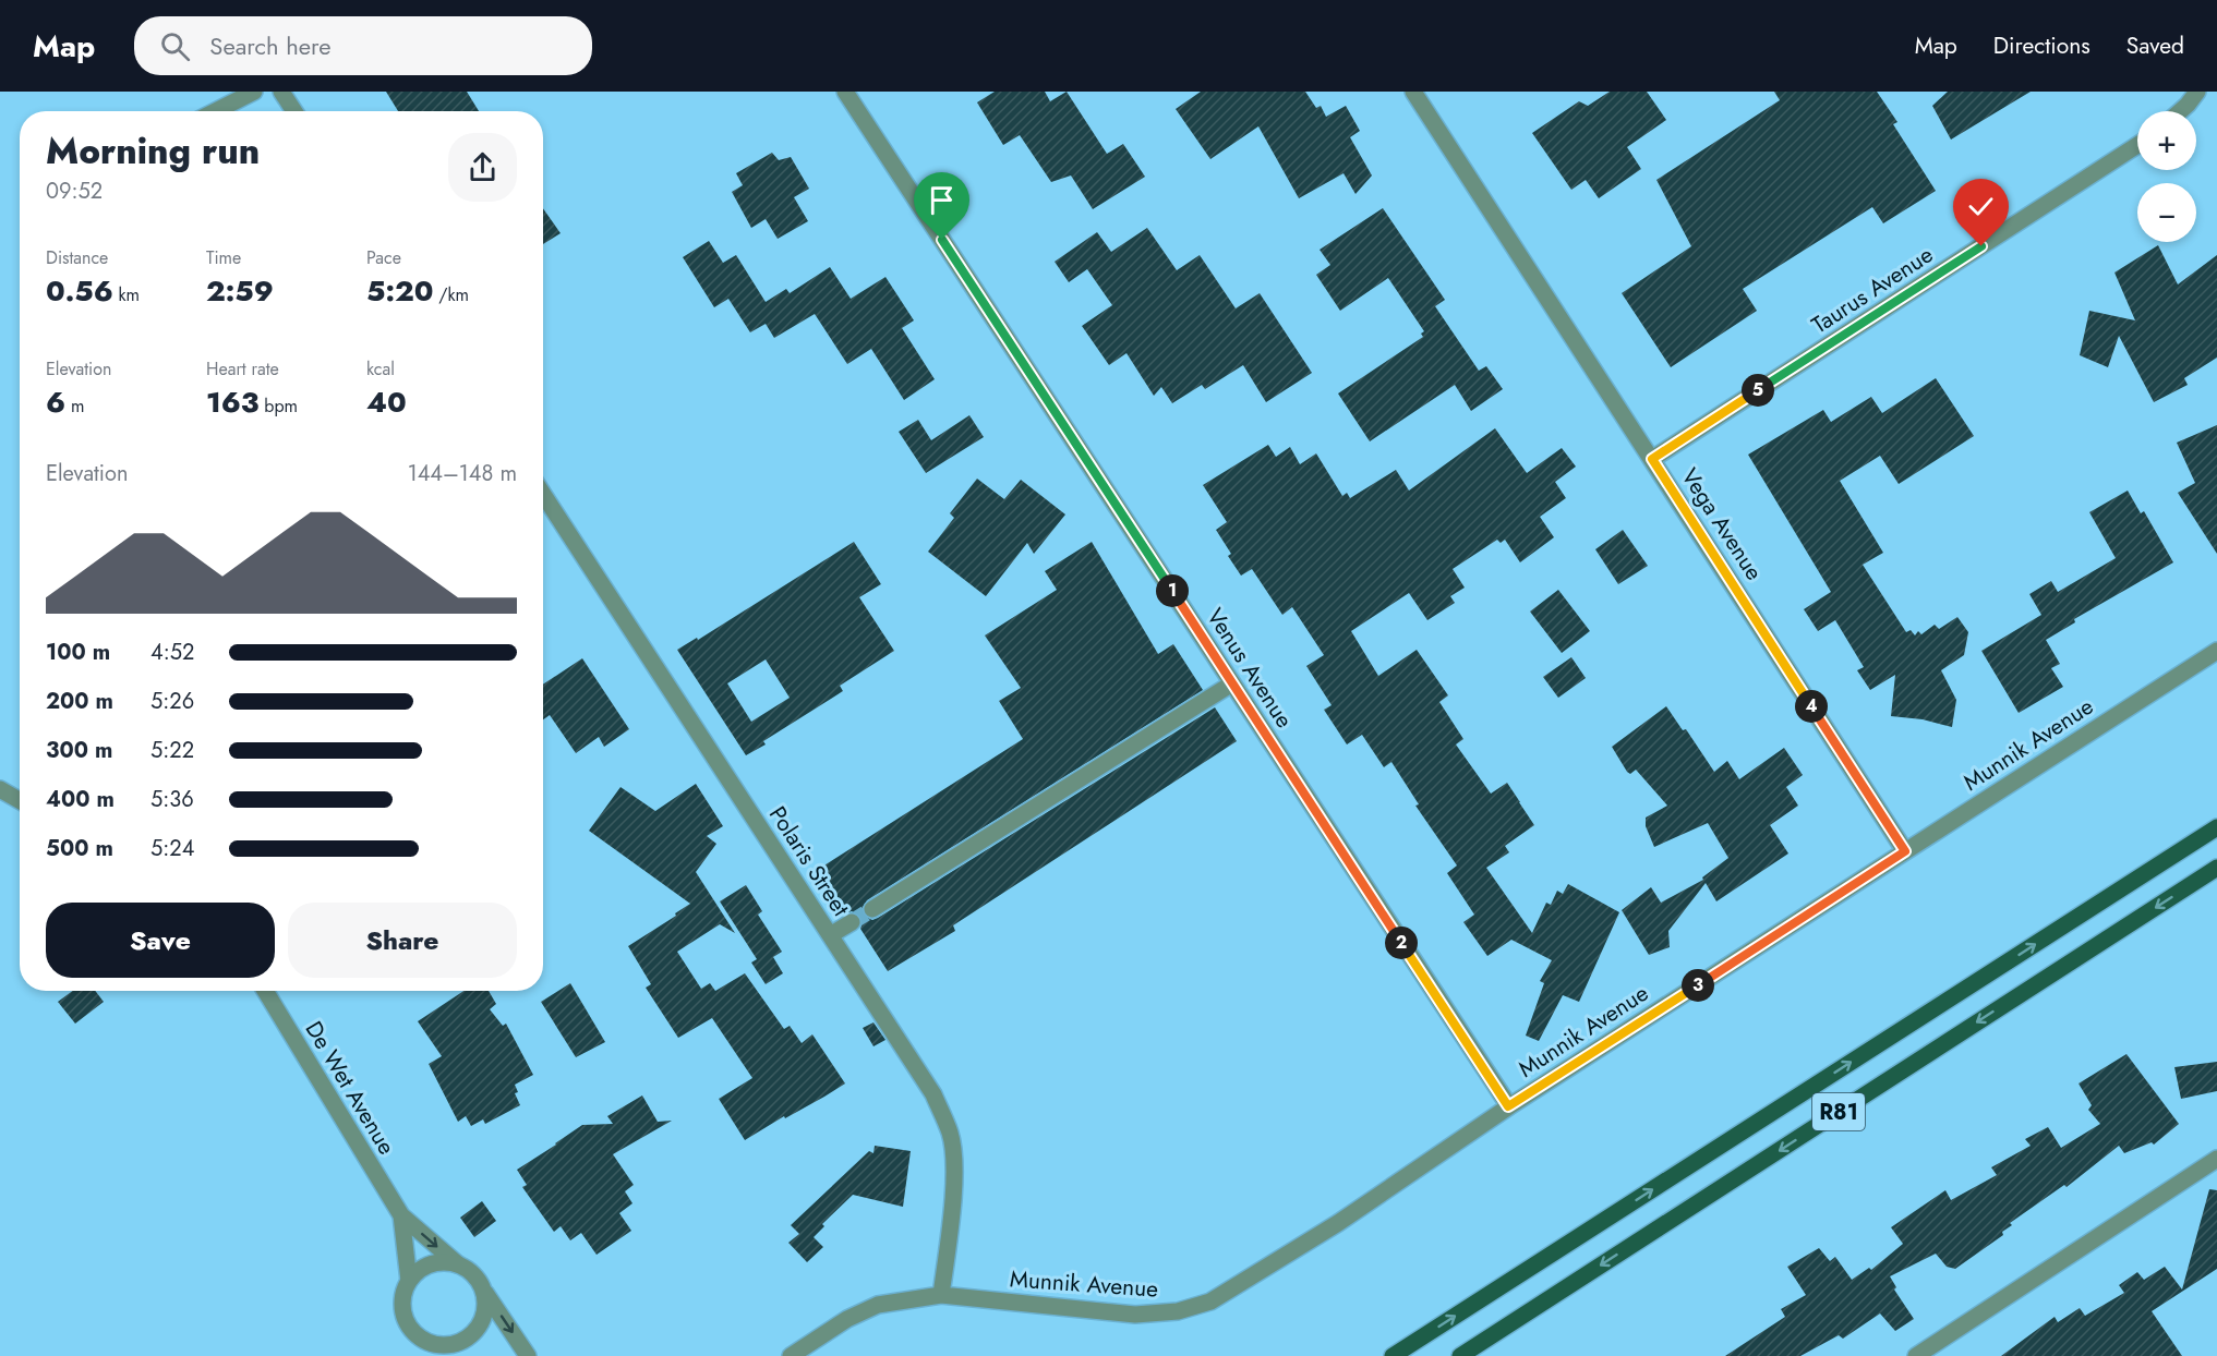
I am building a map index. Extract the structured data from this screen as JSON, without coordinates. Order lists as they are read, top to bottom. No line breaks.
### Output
{"streets":{"main road":["R81"],"street":["Taurus Avenue","Vega Avenue","Venus Avenue","Munnik Avenue","Polaris Street","De Wet Avenue"]},"crossings":[["Taurus Avenue","Vega Avenue"],["Vega Avenue","Munnik Avenue"],["Venus Avenue","Munnik Avenue"],["Munnik Avenue","Polaris Street"]],"page":{"header":"Map","search":"Search here","nav":["Map","Directions","Saved"],"map_buttons":["+","−"],"heading":["Morning run","09:52"],"stats":[["Distance","0.56 km"],["Time","2:59"],["Pace","5:20 /km"],["Elevation","6 m"],["Heart rate","163 bpm"],["kcal","40"]],"pins":["5","1","4","2","3"],"chart":["Elevation","144–148 m"],"list":[{"name":"100 m","note":"4:52"},{"name":"200 m","note":"5:26"},{"name":"300 m","note":"5:22"},{"name":"400 m","note":"5:36"},{"name":"500 m","note":"5:24"}],"buttons":["Save","Share"]}}
